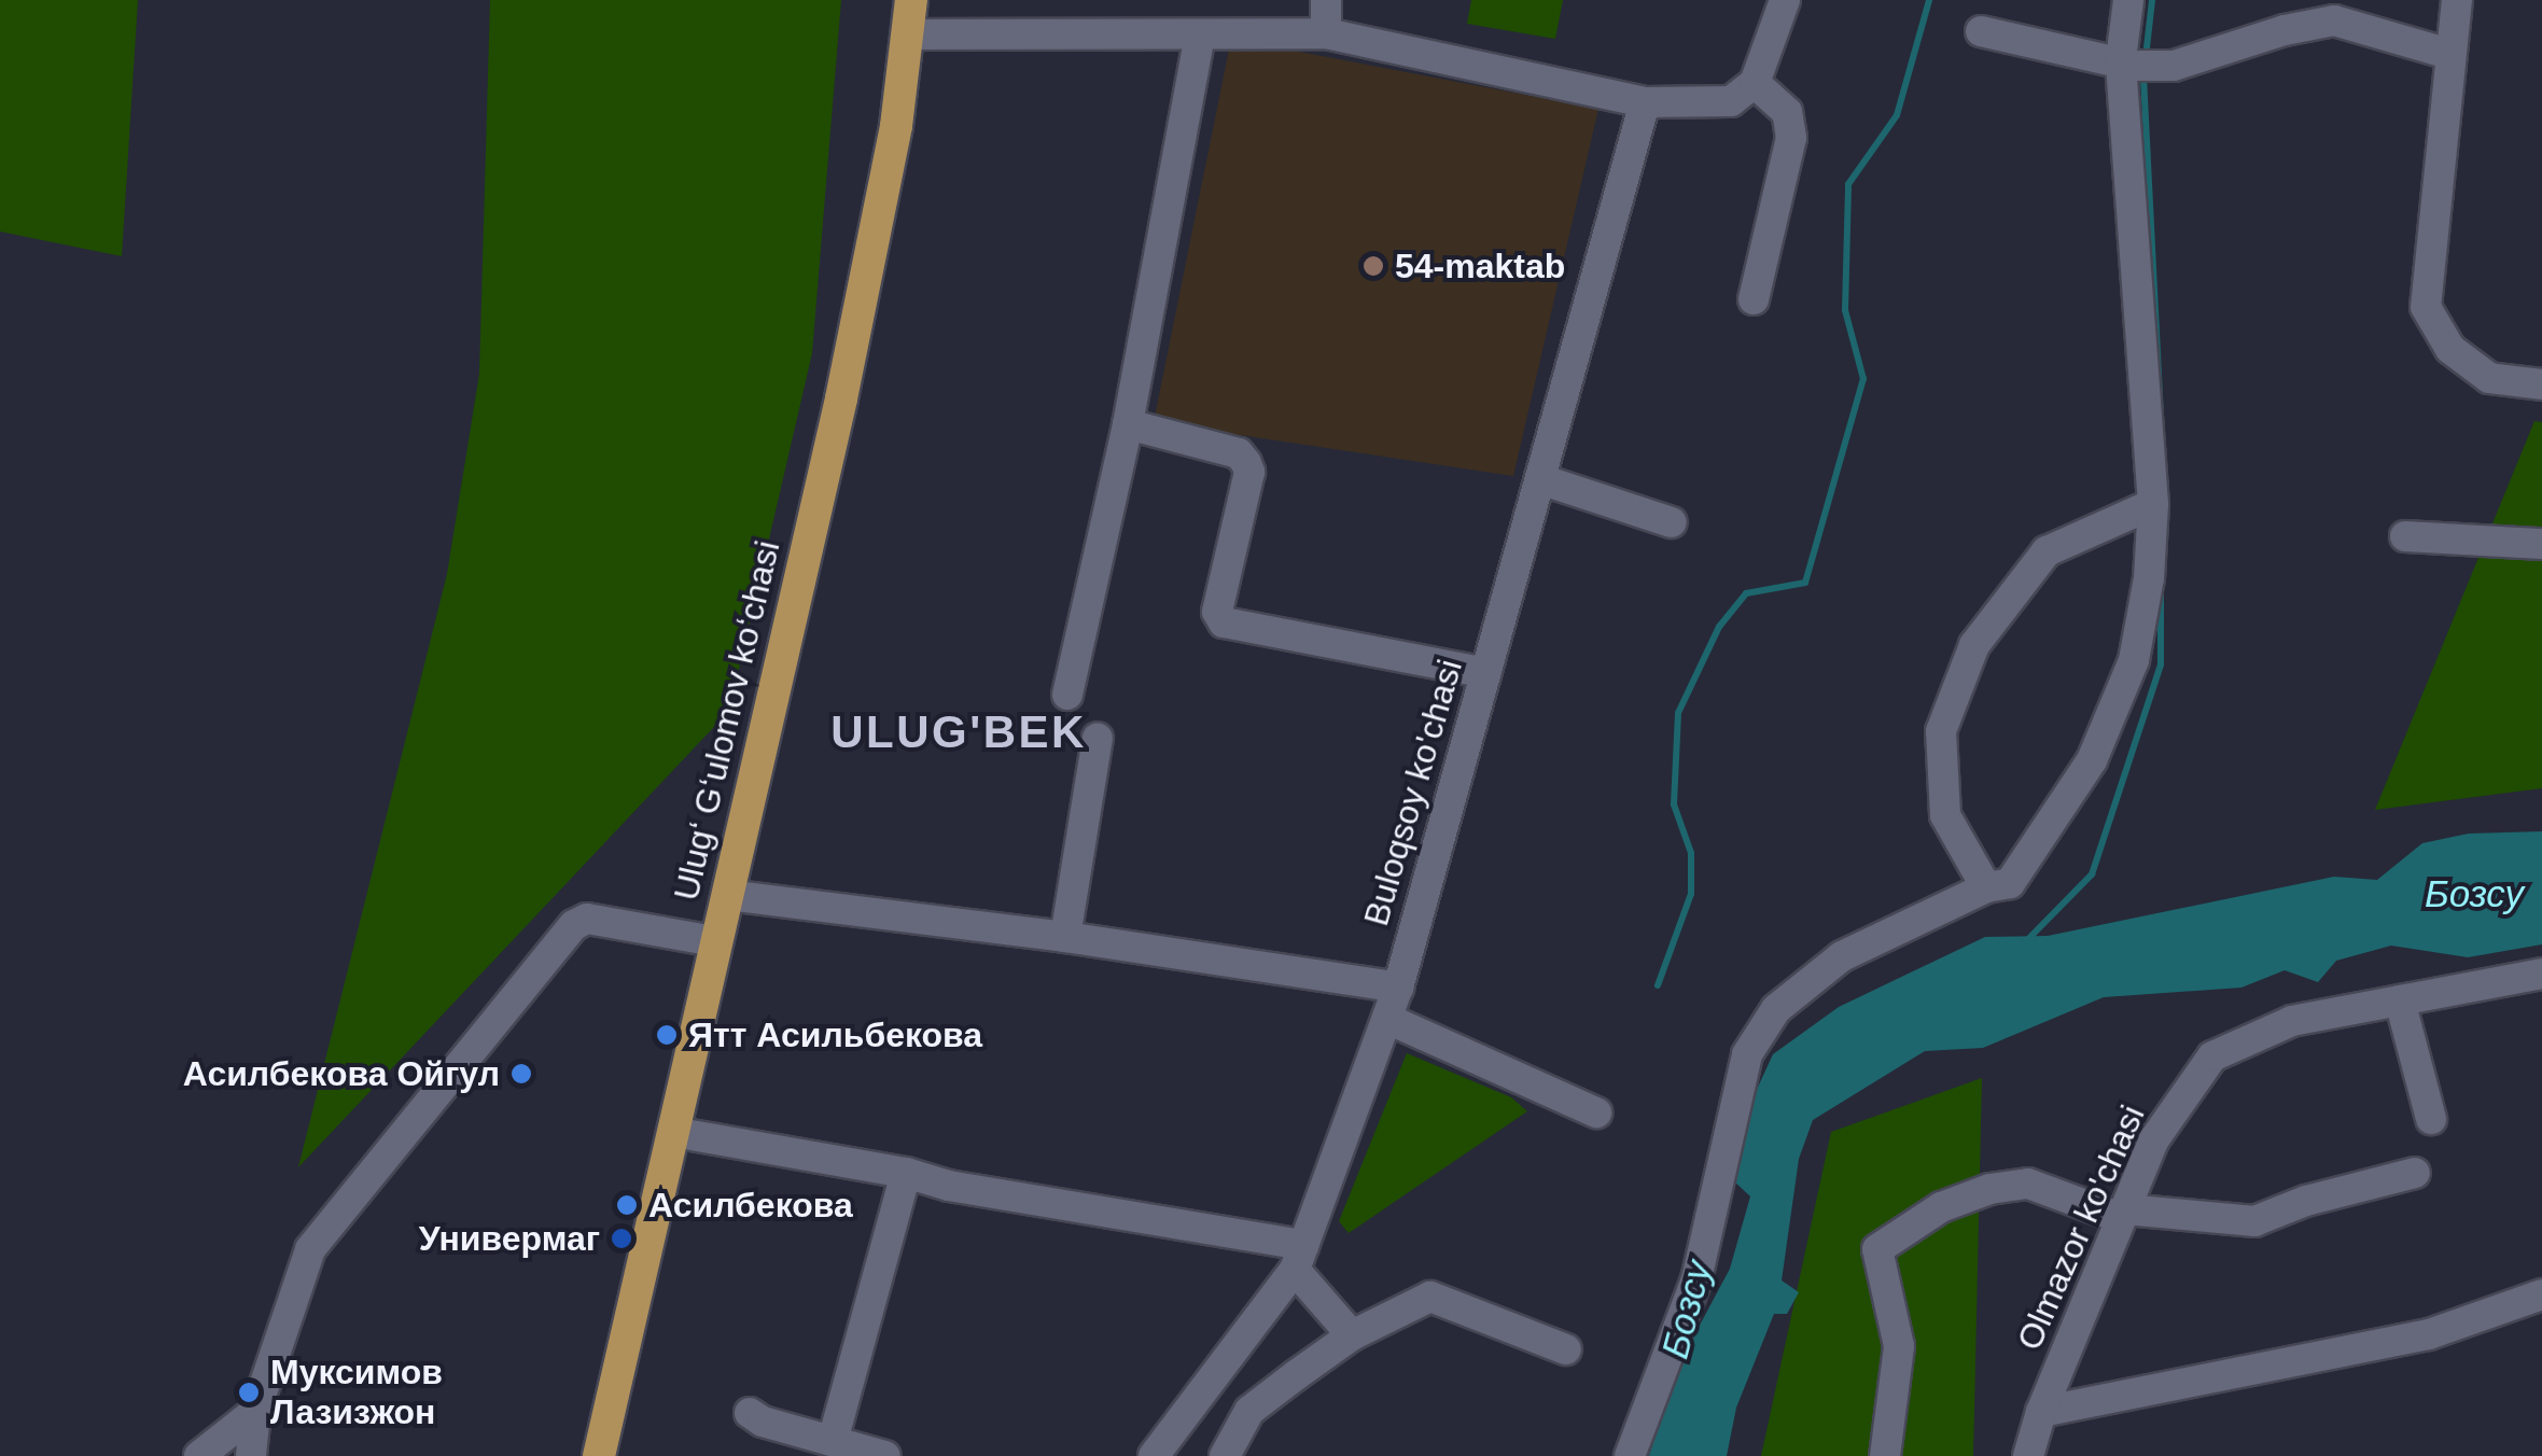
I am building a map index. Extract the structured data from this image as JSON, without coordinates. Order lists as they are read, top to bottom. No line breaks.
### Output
{"streets":{"main road":["Ulugʻ Gʻulomov koʻchasi"],"street":["Buloqsoy ko'chasi","Olmazor ko'chasi"]},"districts":["ULUG'BEK"],"water":["Бозсу"],"places":["54-maktab","Ятт Асильбекова","Асилбекова Ойгул","Асилбекова","Универмаг","Муксимов Лазизжон"]}
